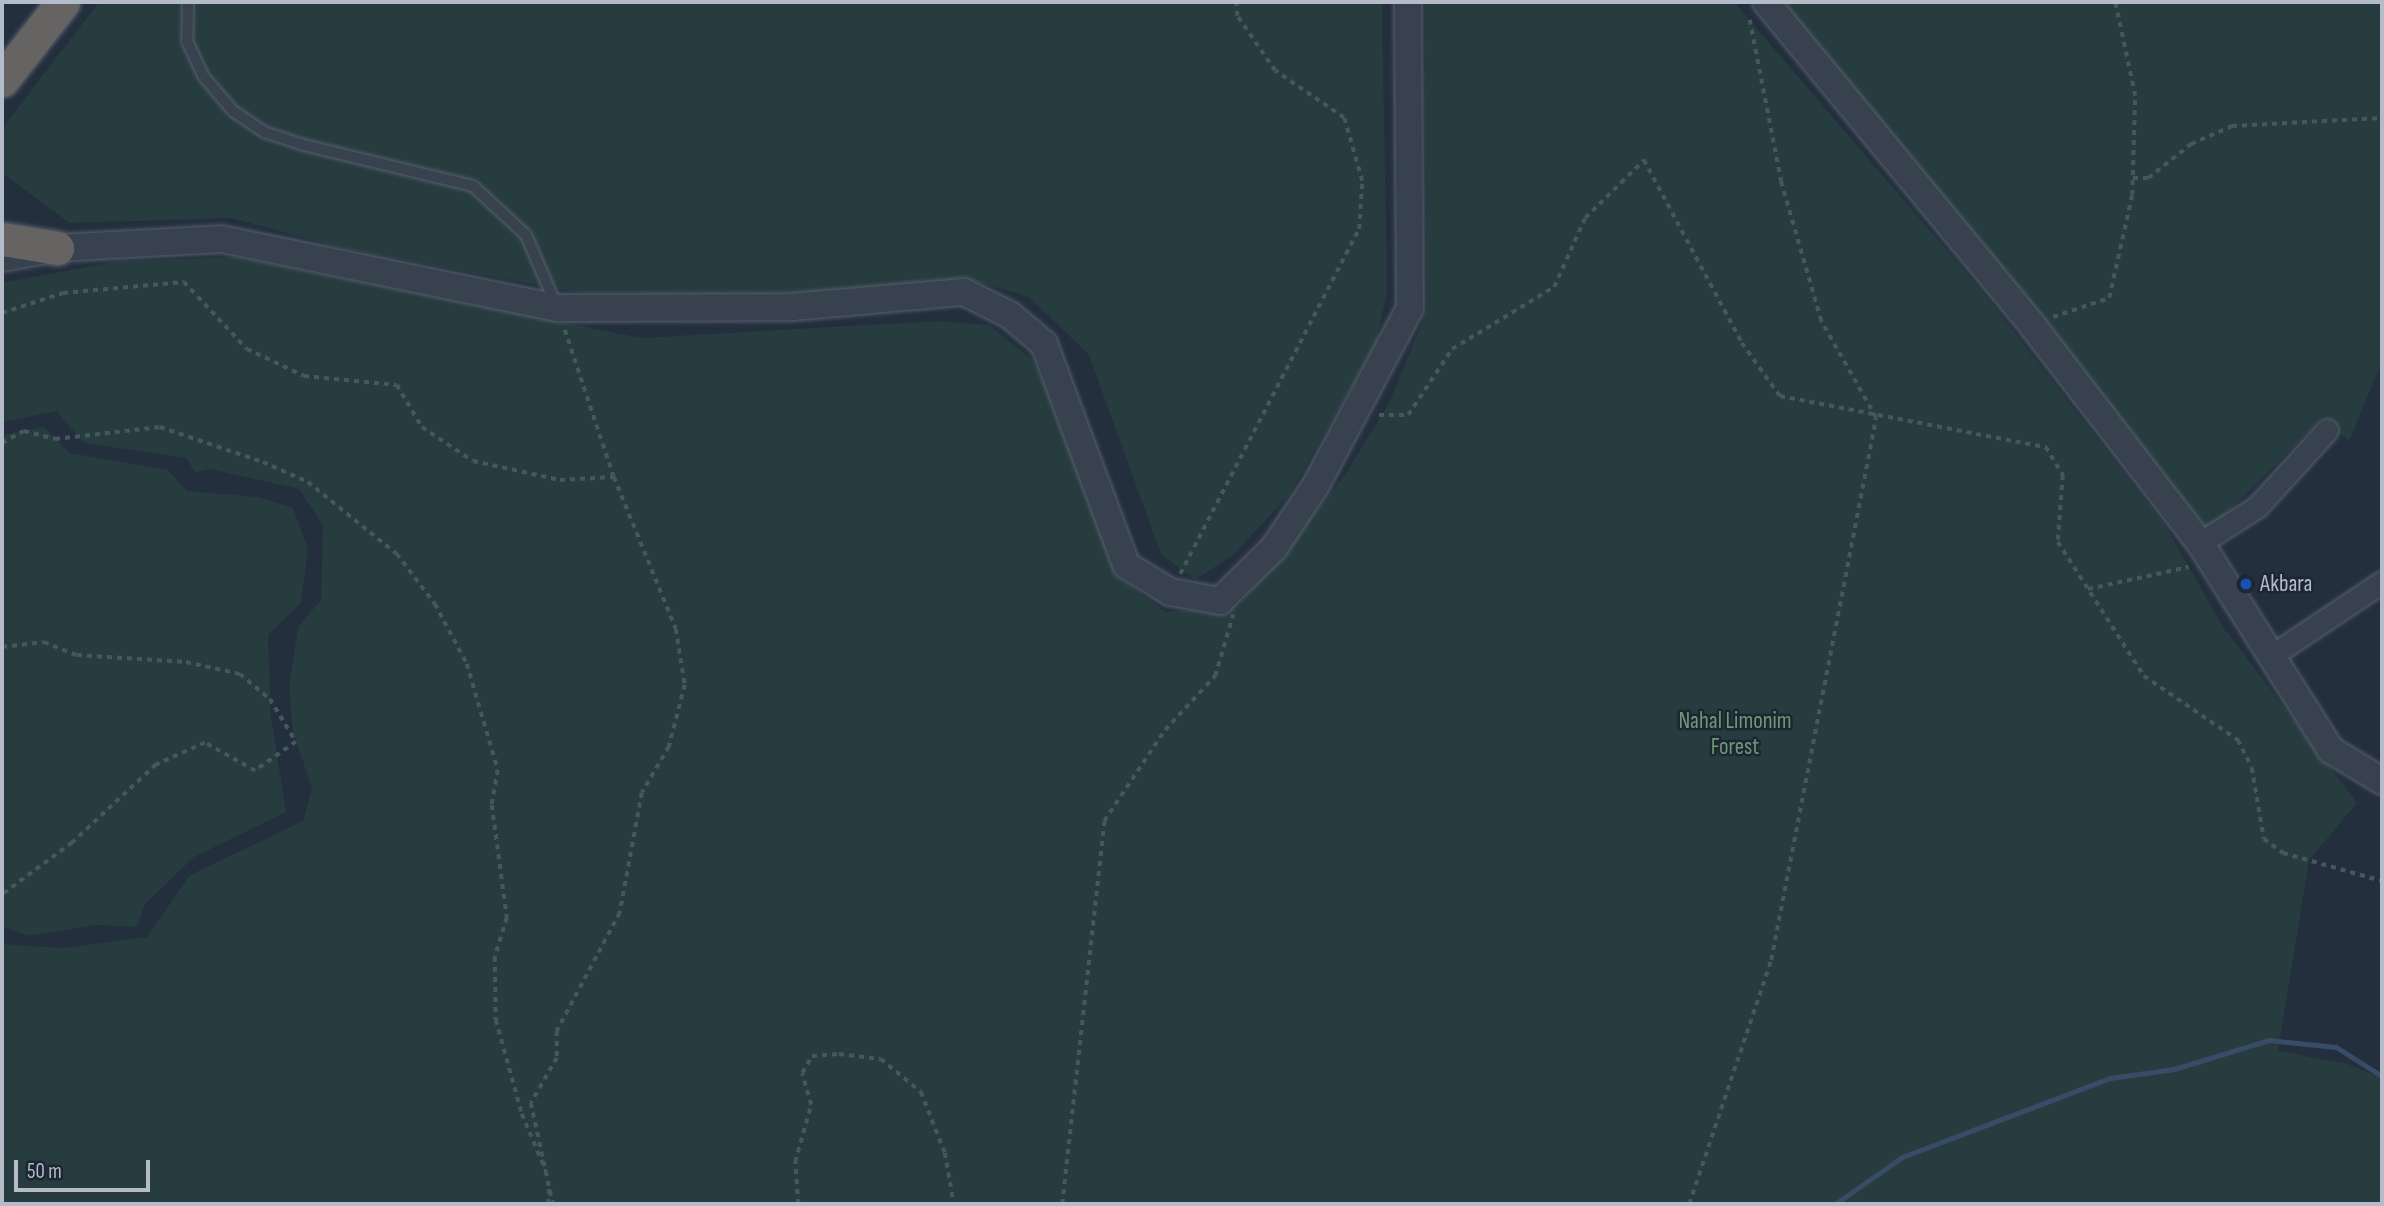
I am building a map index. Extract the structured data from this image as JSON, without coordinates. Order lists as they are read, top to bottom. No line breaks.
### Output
{"parks":["Nahal Limonim Forest"],"places":["Akbara"],"scale_bar":"50 m"}
